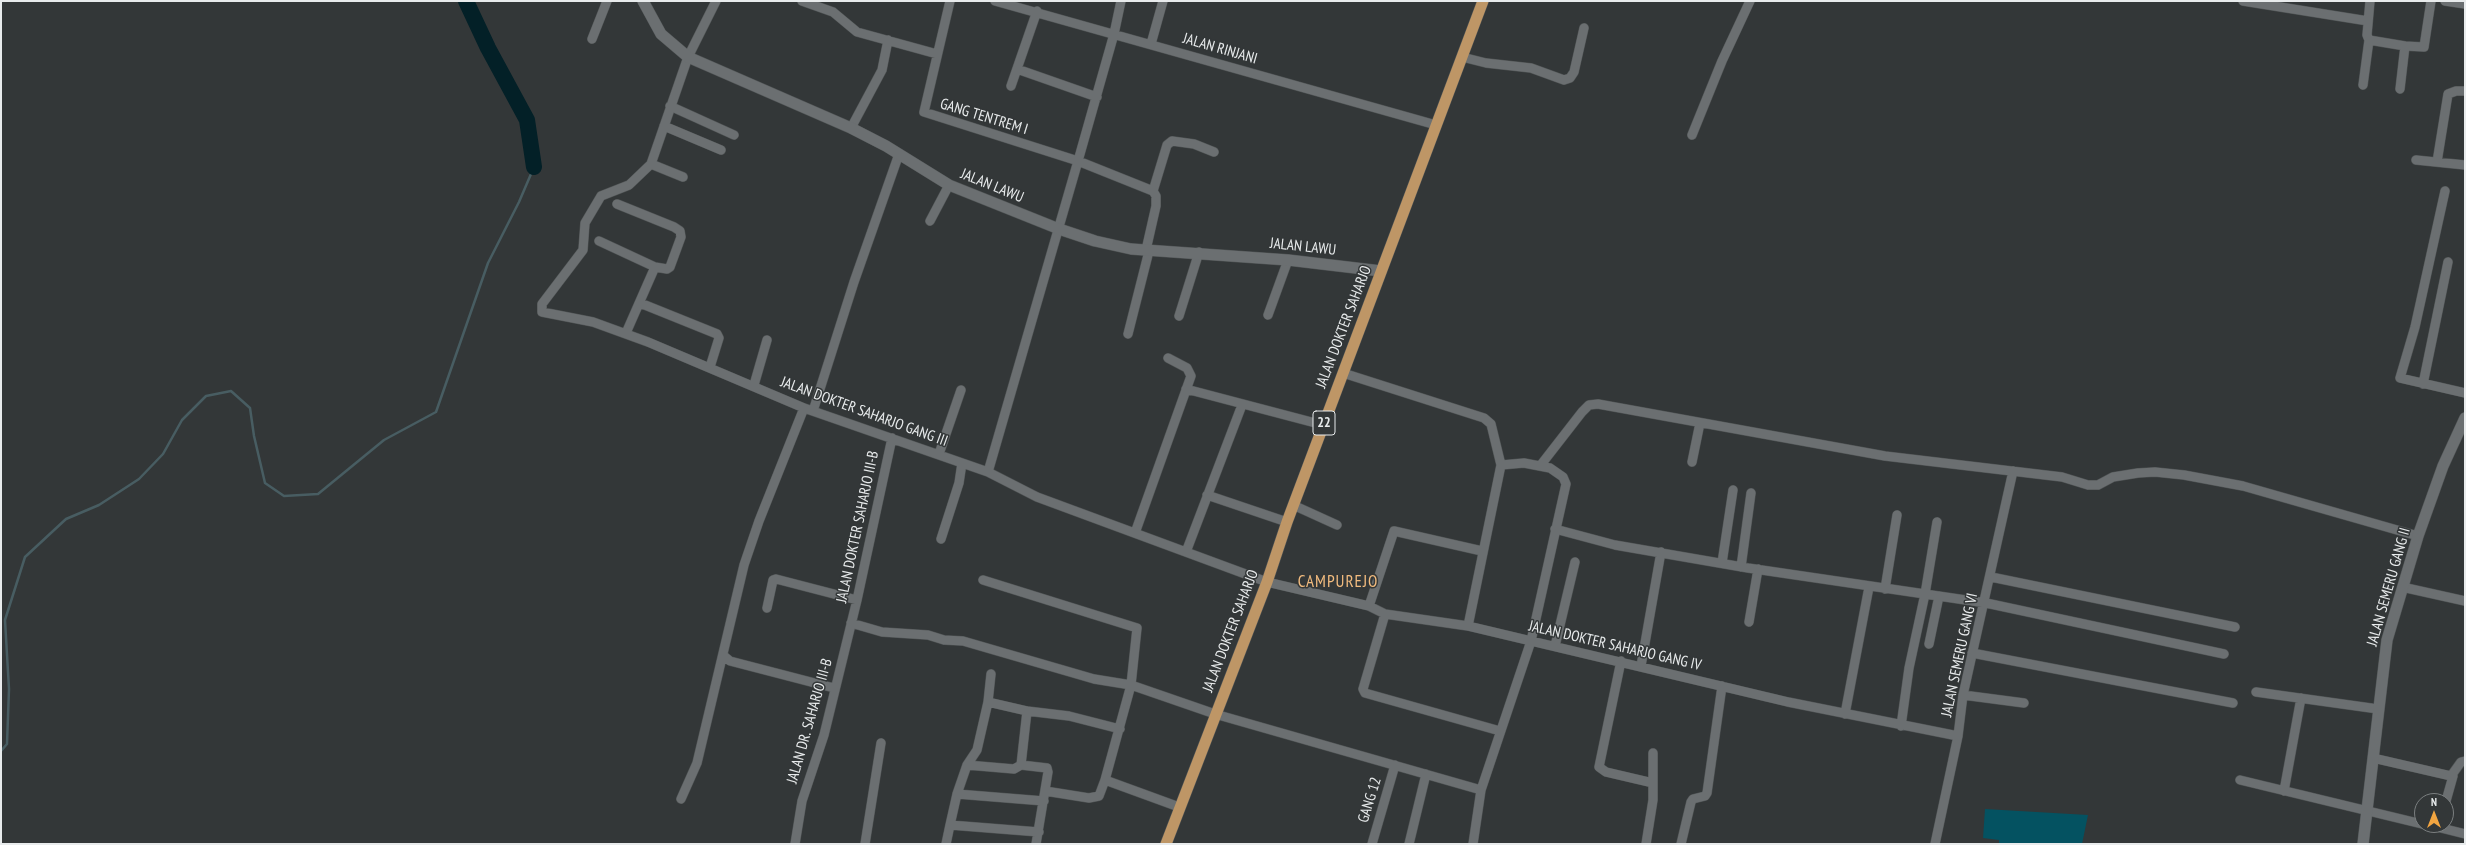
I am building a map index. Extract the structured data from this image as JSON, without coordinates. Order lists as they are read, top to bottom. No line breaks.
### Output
{"streets":{"highway":["JALAN DOKTER SAHARJO","22"],"street":["JALAN RINJANI","GANG TENTREM I","JALAN LAWU","JALAN DOKTER SAHARJO GANG III","JALAN DOKTER SAHARJO III-B","JALAN SEMERU GANG II","JALAN DOKTER SAHARJO GANG IV","JALAN SEMERU GANG VI","JALAN DR. SAHARJO III-B","GANG 12"]},"crossings":[["JALAN RINJANI","JALAN DOKTER SAHARJO"],["JALAN LAWU","JALAN DOKTER SAHARJO"],["JALAN DOKTER SAHARJO","JALAN DOKTER SAHARJO GANG III"],["JALAN DOKTER SAHARJO","JALAN DOKTER SAHARJO GANG IV"],["JALAN DOKTER SAHARJO GANG III","JALAN DOKTER SAHARJO III-B"],["JALAN DOKTER SAHARJO GANG III","JALAN DOKTER SAHARJO GANG IV"],["JALAN DOKTER SAHARJO III-B","JALAN DR. SAHARJO III-B"],["JALAN DOKTER SAHARJO GANG IV","JALAN SEMERU GANG VI"]],"districts":["CAMPUREJO"],"north":"top"}
